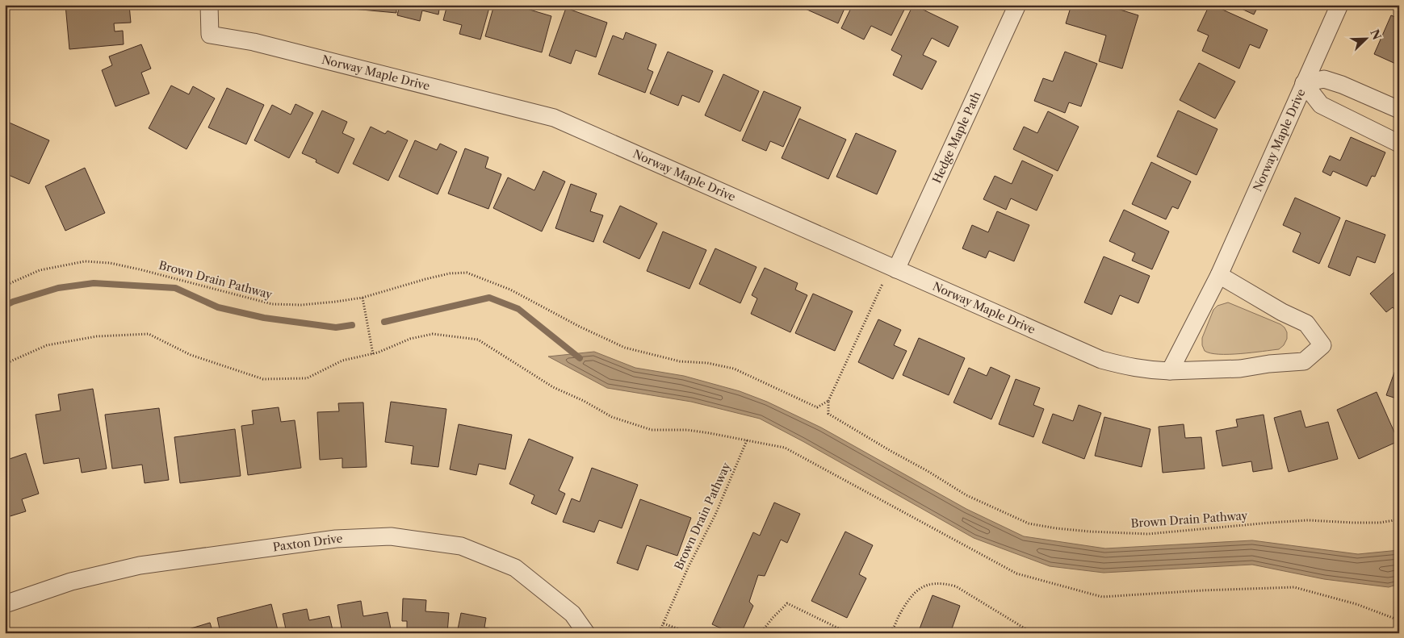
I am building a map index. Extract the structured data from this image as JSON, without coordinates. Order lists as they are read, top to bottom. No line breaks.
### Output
{"streets":{"street":["Norway Maple Drive","Hedge Maple Path","Paxton Drive"],"path":["Brown Drain Pathway"]},"crossings":[["Norway Maple Drive","Hedge Maple Path"]],"north":"top right"}
